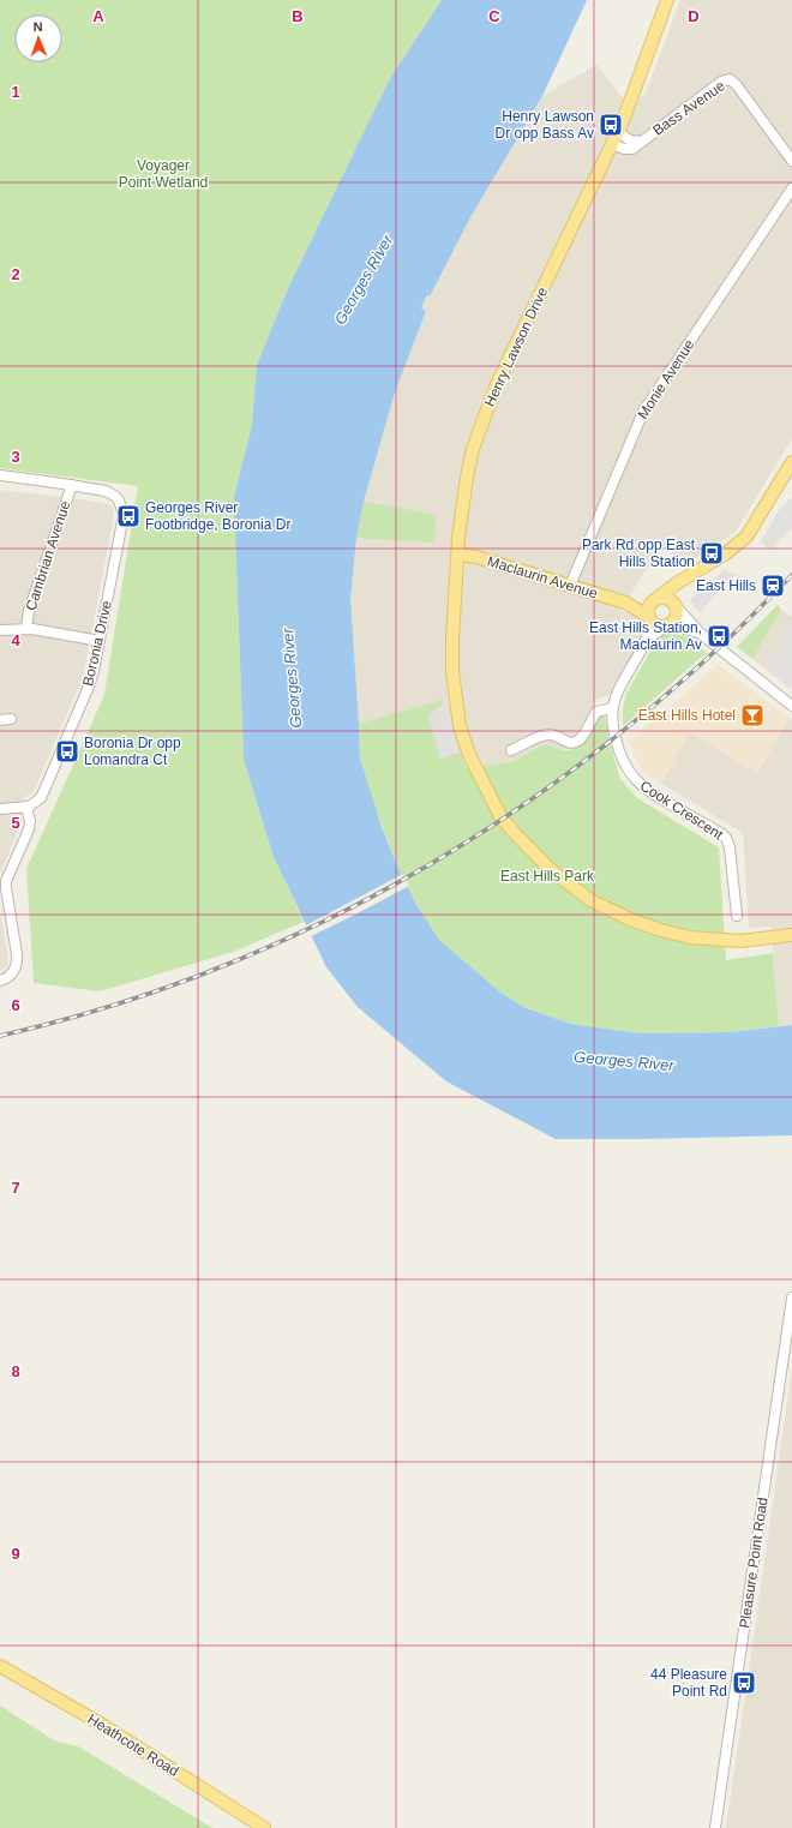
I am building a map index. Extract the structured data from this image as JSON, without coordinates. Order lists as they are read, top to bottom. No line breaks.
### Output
{"streets":{"main road":["Henry Lawson Drive","Maclaurin Avenue","Heathcote Road"],"street":["Bass Avenue","Monie Avenue","Cambrian Avenue","Boronia Drive","Cook Crescent","Pleasure Point Road"]},"crossings":[["Bass Avenue","Henry Lawson Drive"],["Henry Lawson Drive","Maclaurin Avenue"],["Monie Avenue","Maclaurin Avenue"],["Cambrian Avenue","Boronia Drive"]],"water":["Georges River"],"parks":["Voyager Point Wetland","East Hills Park"],"places":{"bus stop":["Henry Lawson Dr opp Bass Av","Georges River Footbridge, Boronia Dr","Park Rd opp East Hills Station","East Hills Station, Maclaurin Av","Boronia Dr opp Lomandra Ct","44 Pleasure Point Rd"],"station":["East Hills"],"bar":["East Hills Hotel"]},"north":"top","grid":{"columns":["A","B","C","D"],"rows":["1","2","3","4","5","6","7","8","9"]}}
